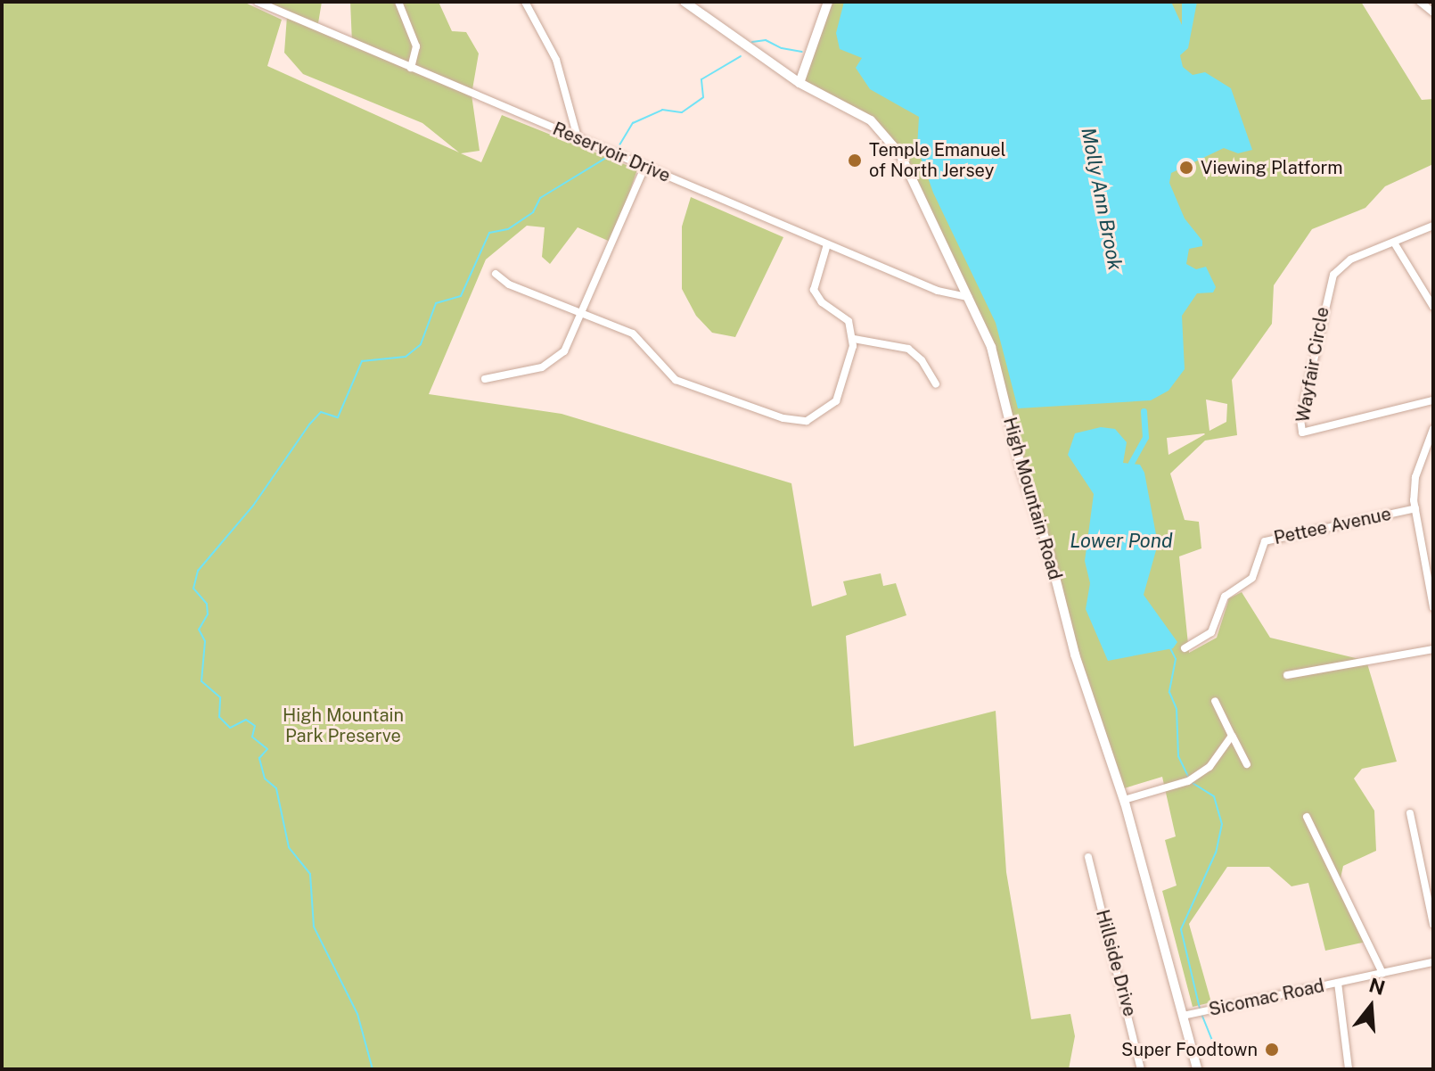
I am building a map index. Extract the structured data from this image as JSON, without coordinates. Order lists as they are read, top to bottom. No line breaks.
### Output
{"streets":{"main road":["High Mountain Road"],"street":["Reservoir Drive","Wayfair Circle","Pettee Avenue","Hillside Drive","Sicomac Road"]},"crossings":[["Reservoir Drive","High Mountain Road"],["High Mountain Road","Sicomac Road"]],"water":["Molly Ann Brook","Lower Pond"],"parks":["High Mountain Park Preserve"],"places":["Temple Emanuel of North Jersey","Viewing Platform","Super Foodtown"],"north":"top"}
